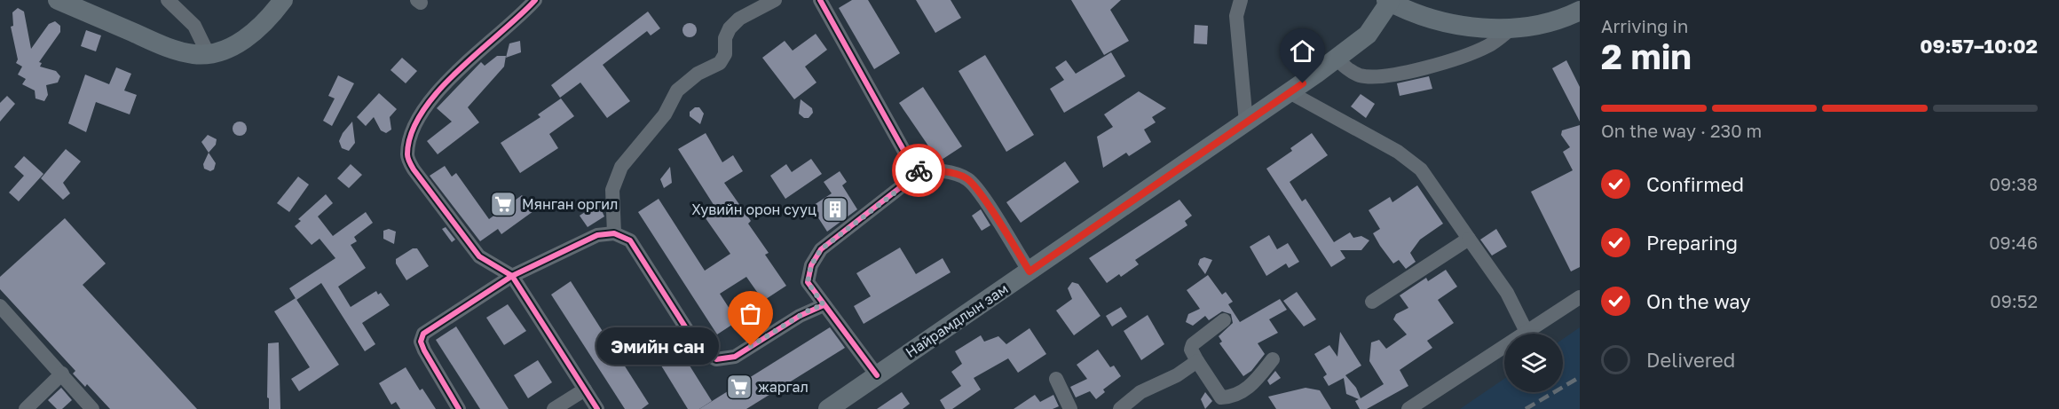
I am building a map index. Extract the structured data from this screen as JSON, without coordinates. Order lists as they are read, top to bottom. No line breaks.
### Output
{"streets":{"main road":["Найрамдлын зам"]},"places":{"supermarket":["Мянган оргил","жаргал"],"building":["Хувийн орон сууц"],"other":["Эмийн сан"]},"page":{"heading":["2 min","Arriving in","09:57–10:02"],"bar":"On the way · 230 m","list":[["Confirmed","09:38"],["Preparing","09:46"],["On the way","09:52"],"Delivered"],"bubble":"Эмийн сан"}}
